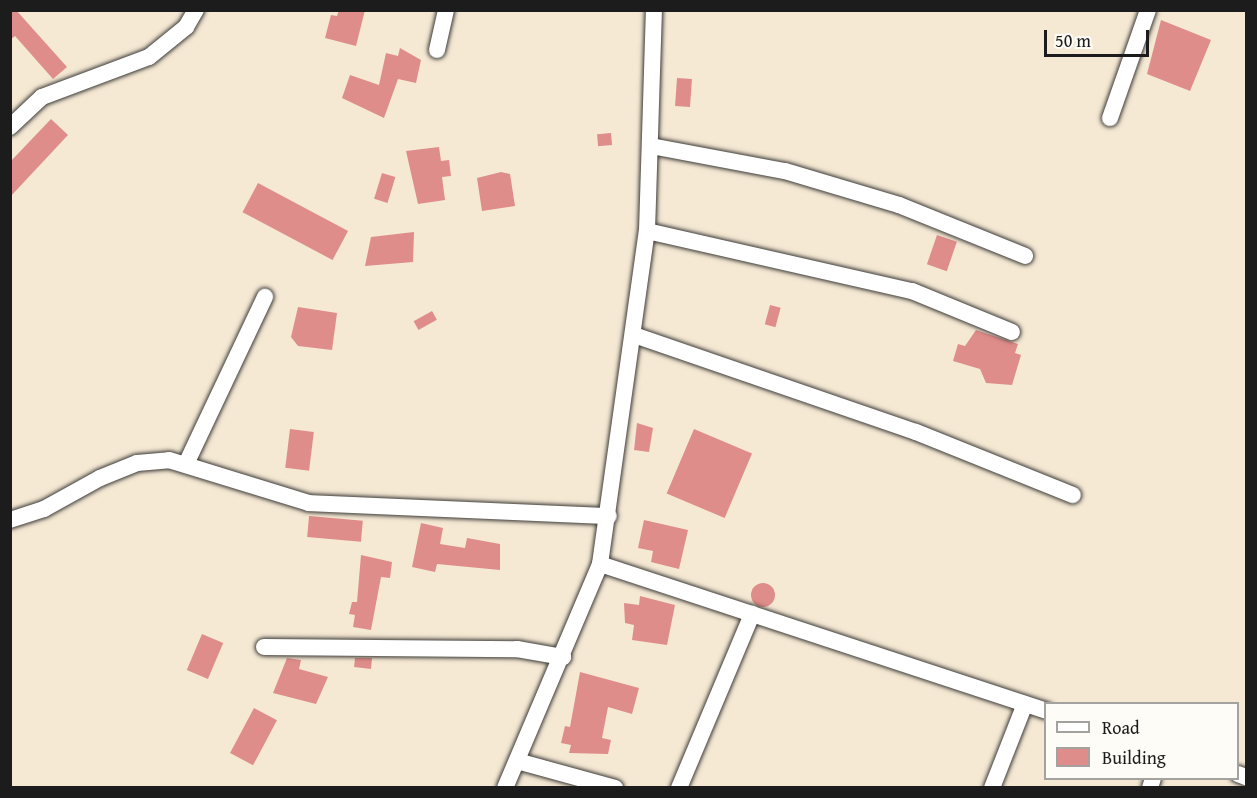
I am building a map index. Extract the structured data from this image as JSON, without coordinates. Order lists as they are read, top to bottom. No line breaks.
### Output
{"legend":["Road","Building"],"scale_bar":"50 m"}
